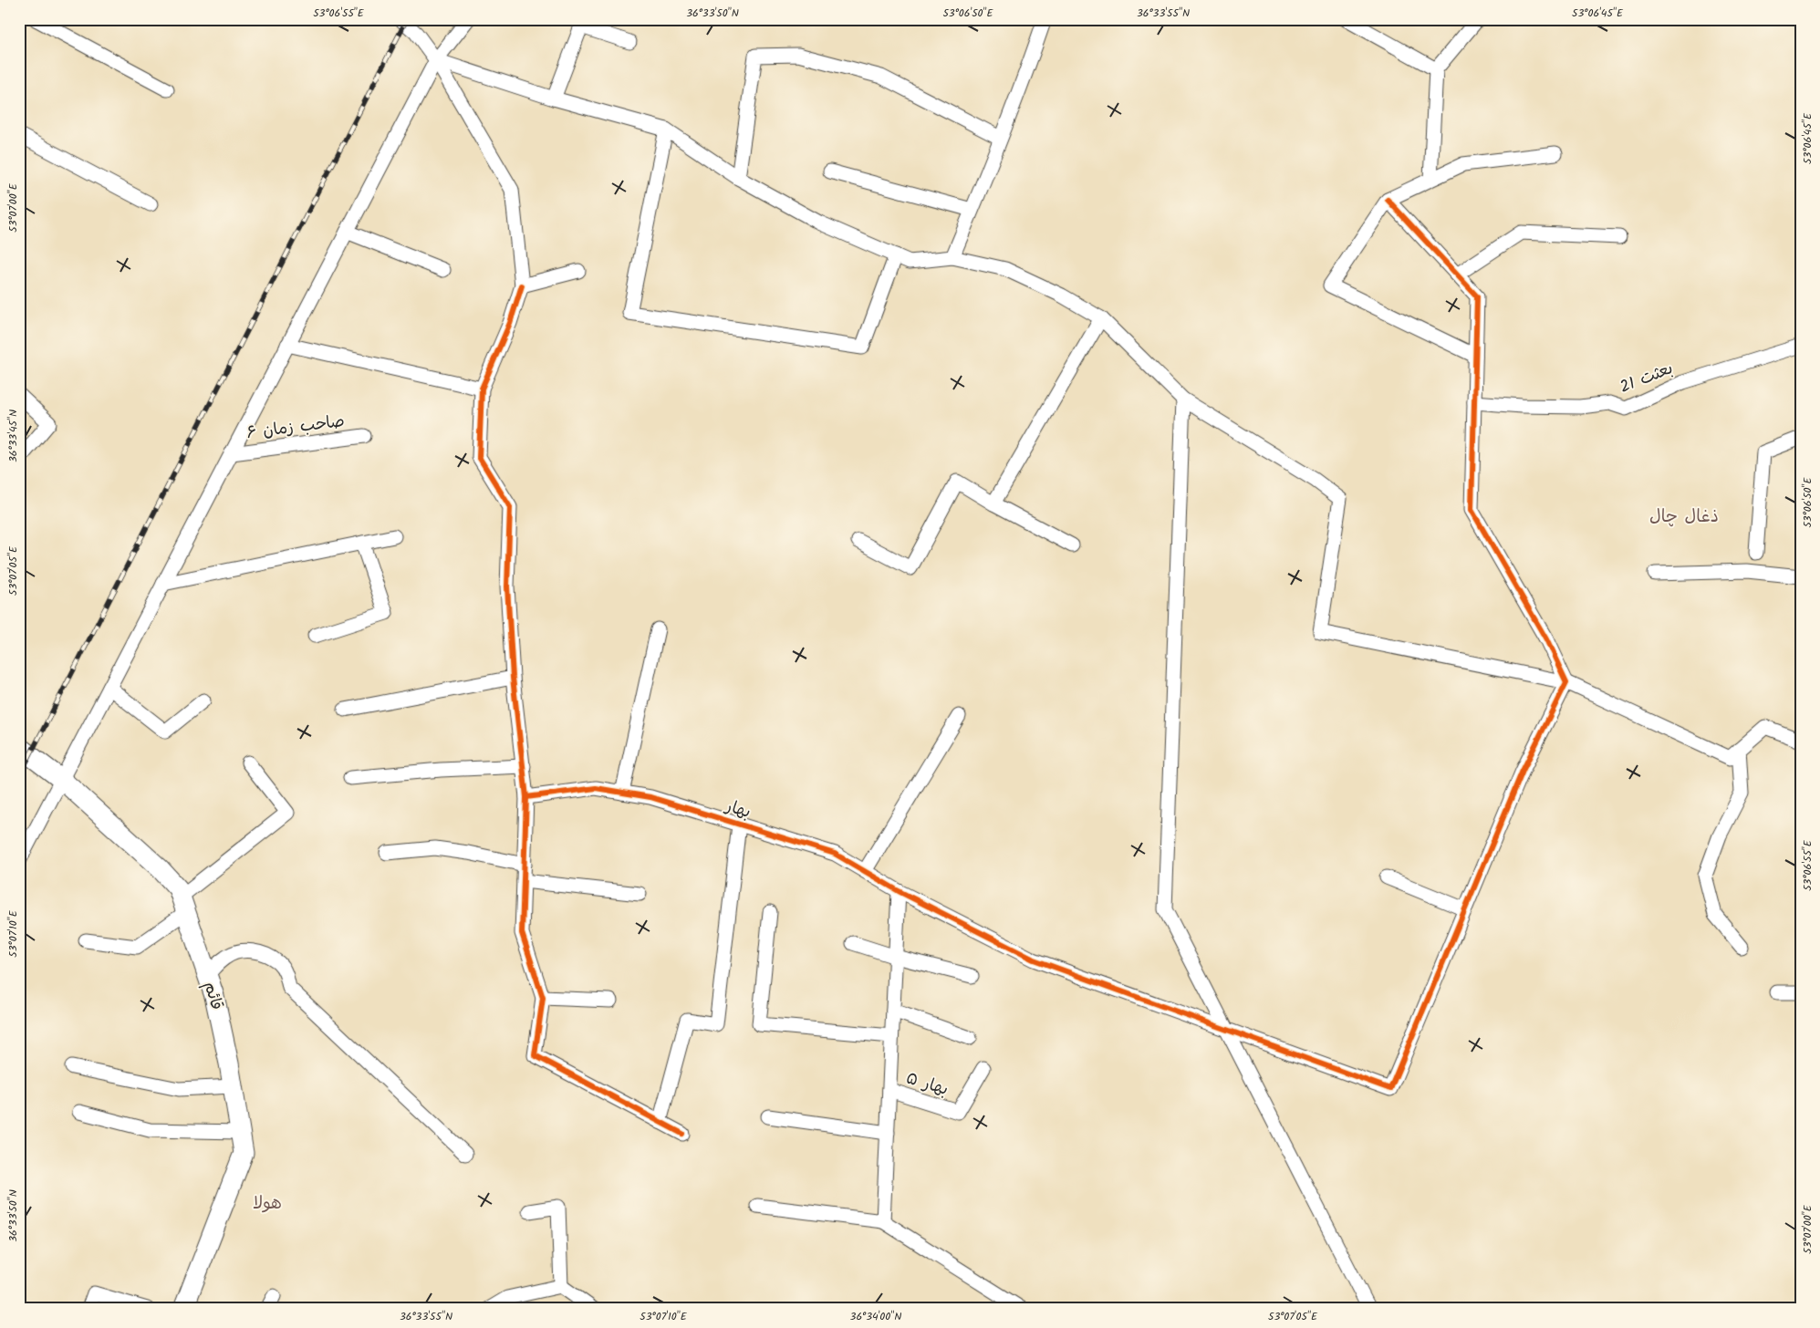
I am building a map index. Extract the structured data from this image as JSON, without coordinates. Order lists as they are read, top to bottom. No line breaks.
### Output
{"streets":{"street":["بعثت 21","صاحب زمان ۶","بهار","قائم","بهار ۵"]},"districts":["ذغال چال","هولا"],"coordinates":["53°06'55\"E","36°33'50\"N","53°06'50\"E","36°33'55\"N","53°06'45\"E","53°07'00\"E","36°33'45\"N","53°07'05\"E","53°07'10\"E","36°34'00\"N"]}
